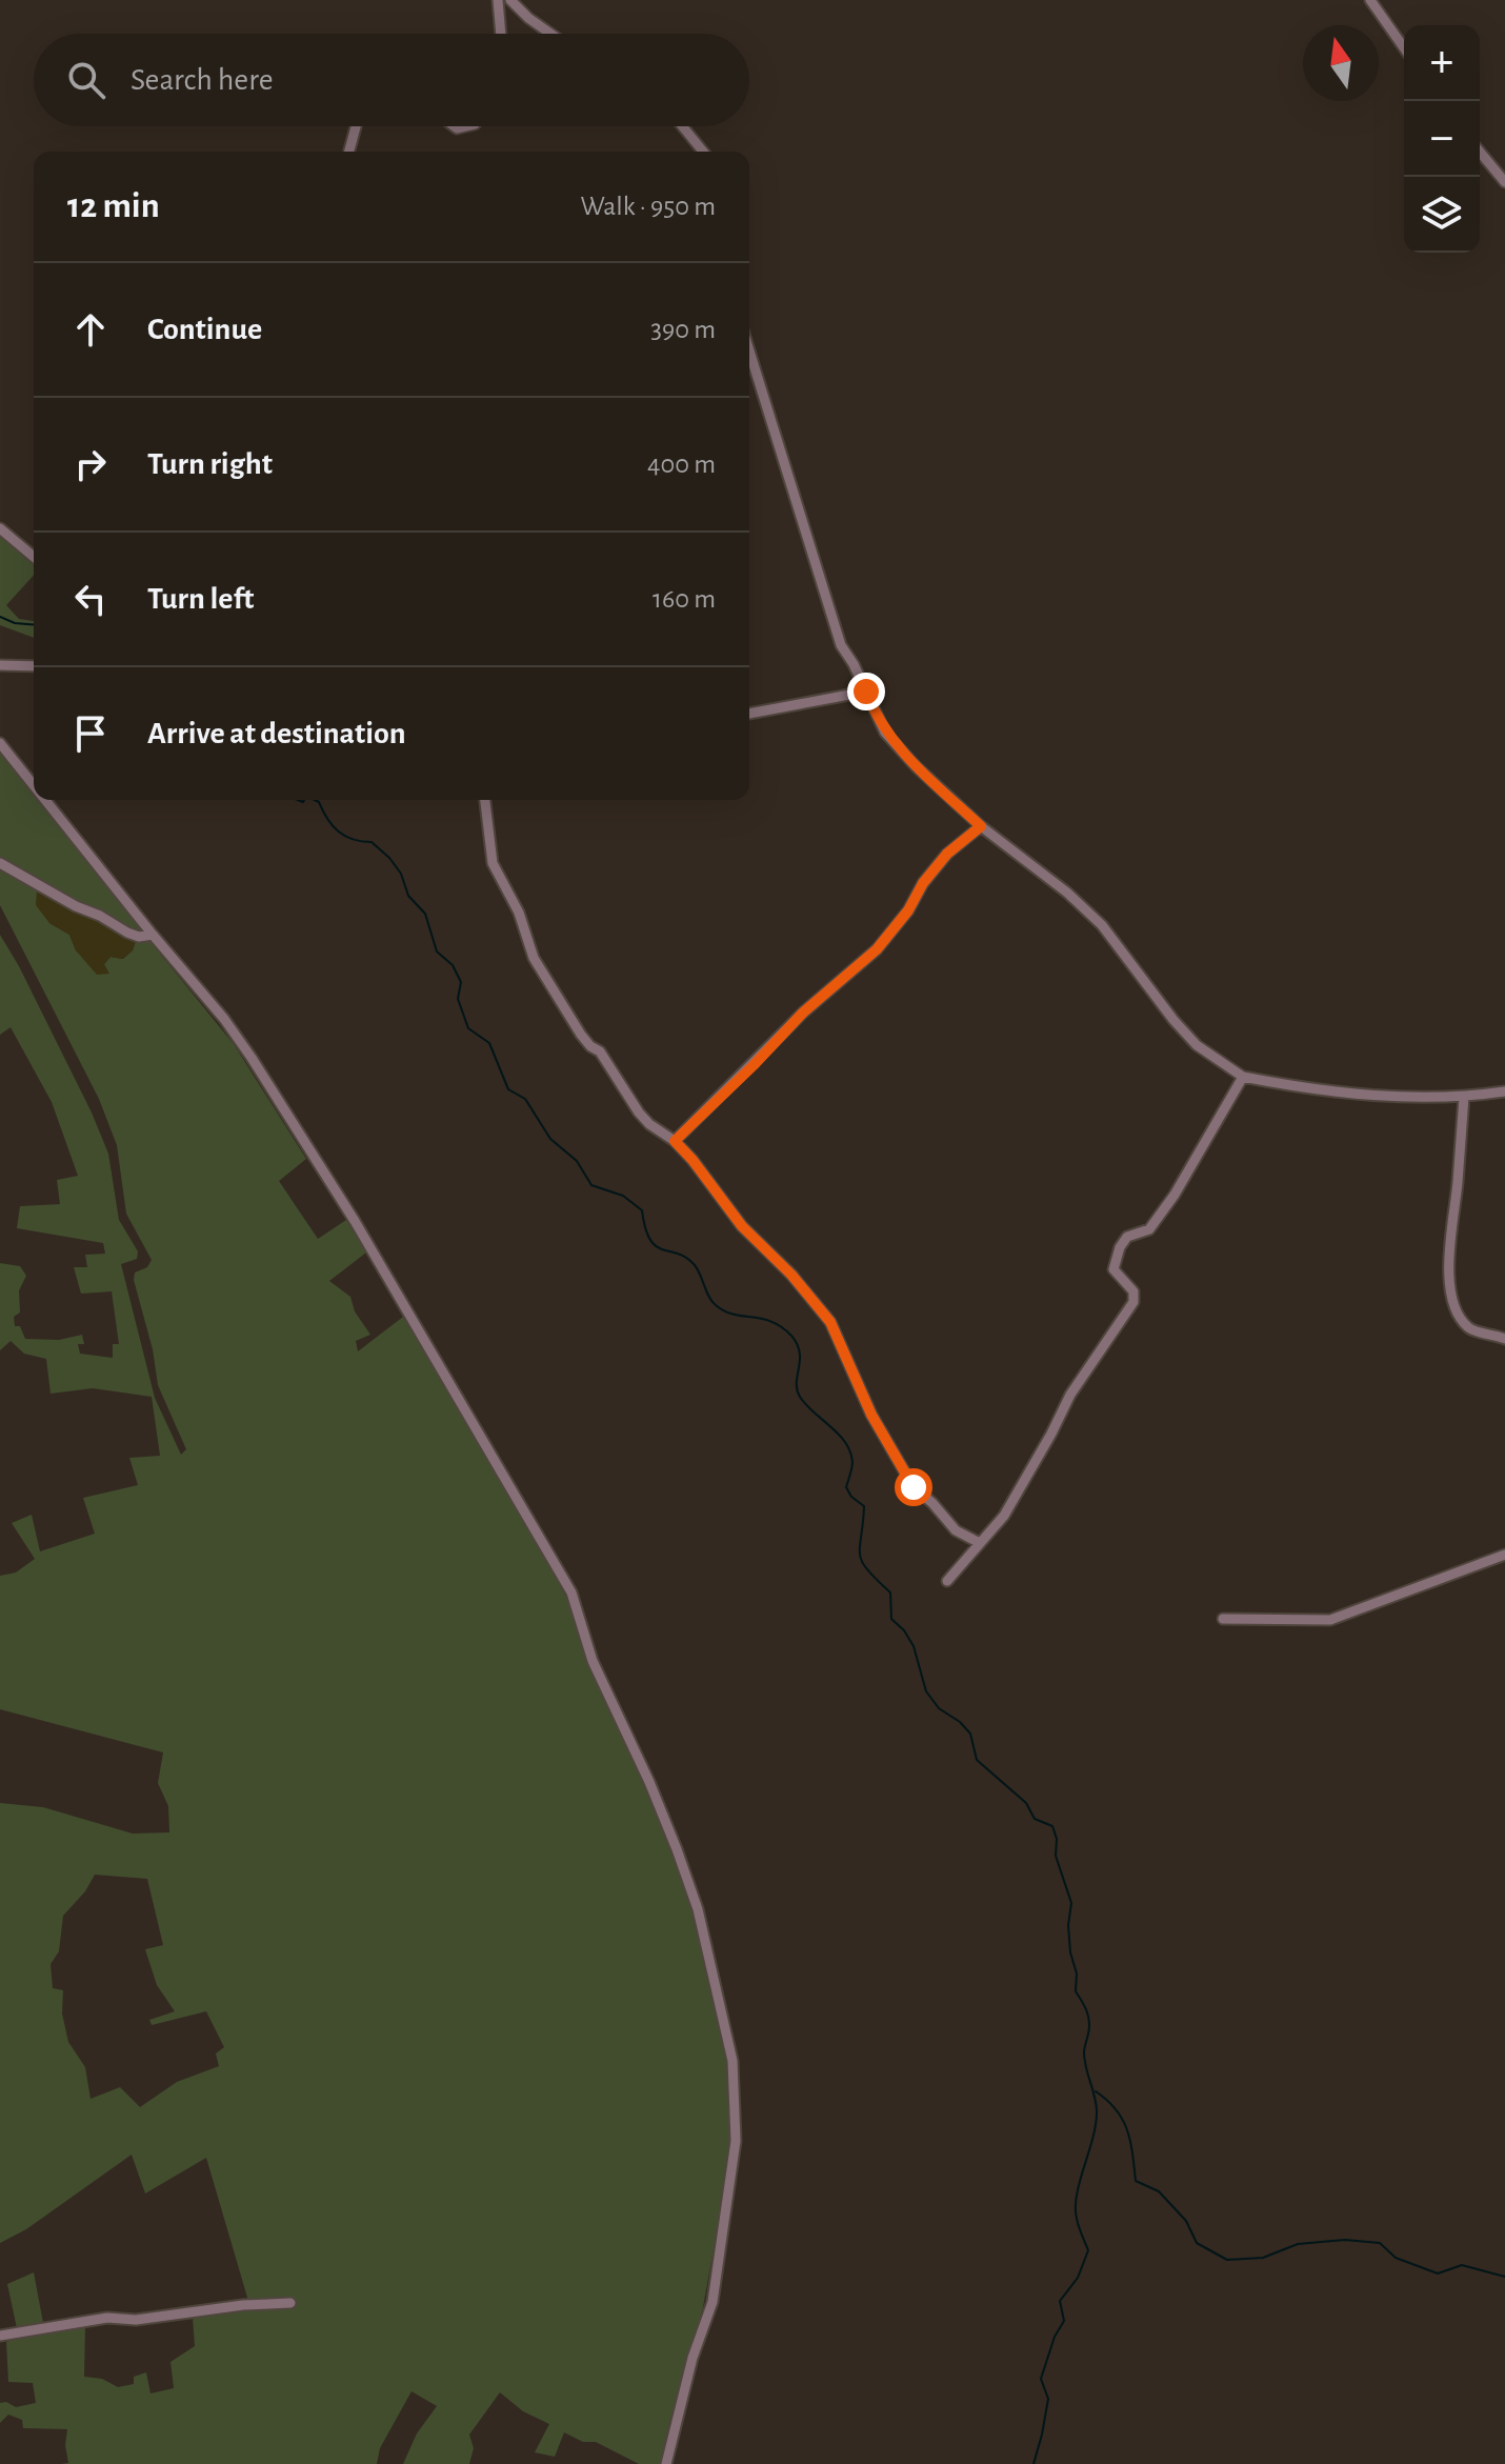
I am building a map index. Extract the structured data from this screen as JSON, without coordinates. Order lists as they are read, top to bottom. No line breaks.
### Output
{"north":"top","page":{"map_buttons":["+","−"],"search":"Search here","heading":["12 min","Walk · 950 m"],"list":[["Continue","390 m"],["Turn right","400 m"],["Turn left","160 m"],"Arrive at destination"]}}
